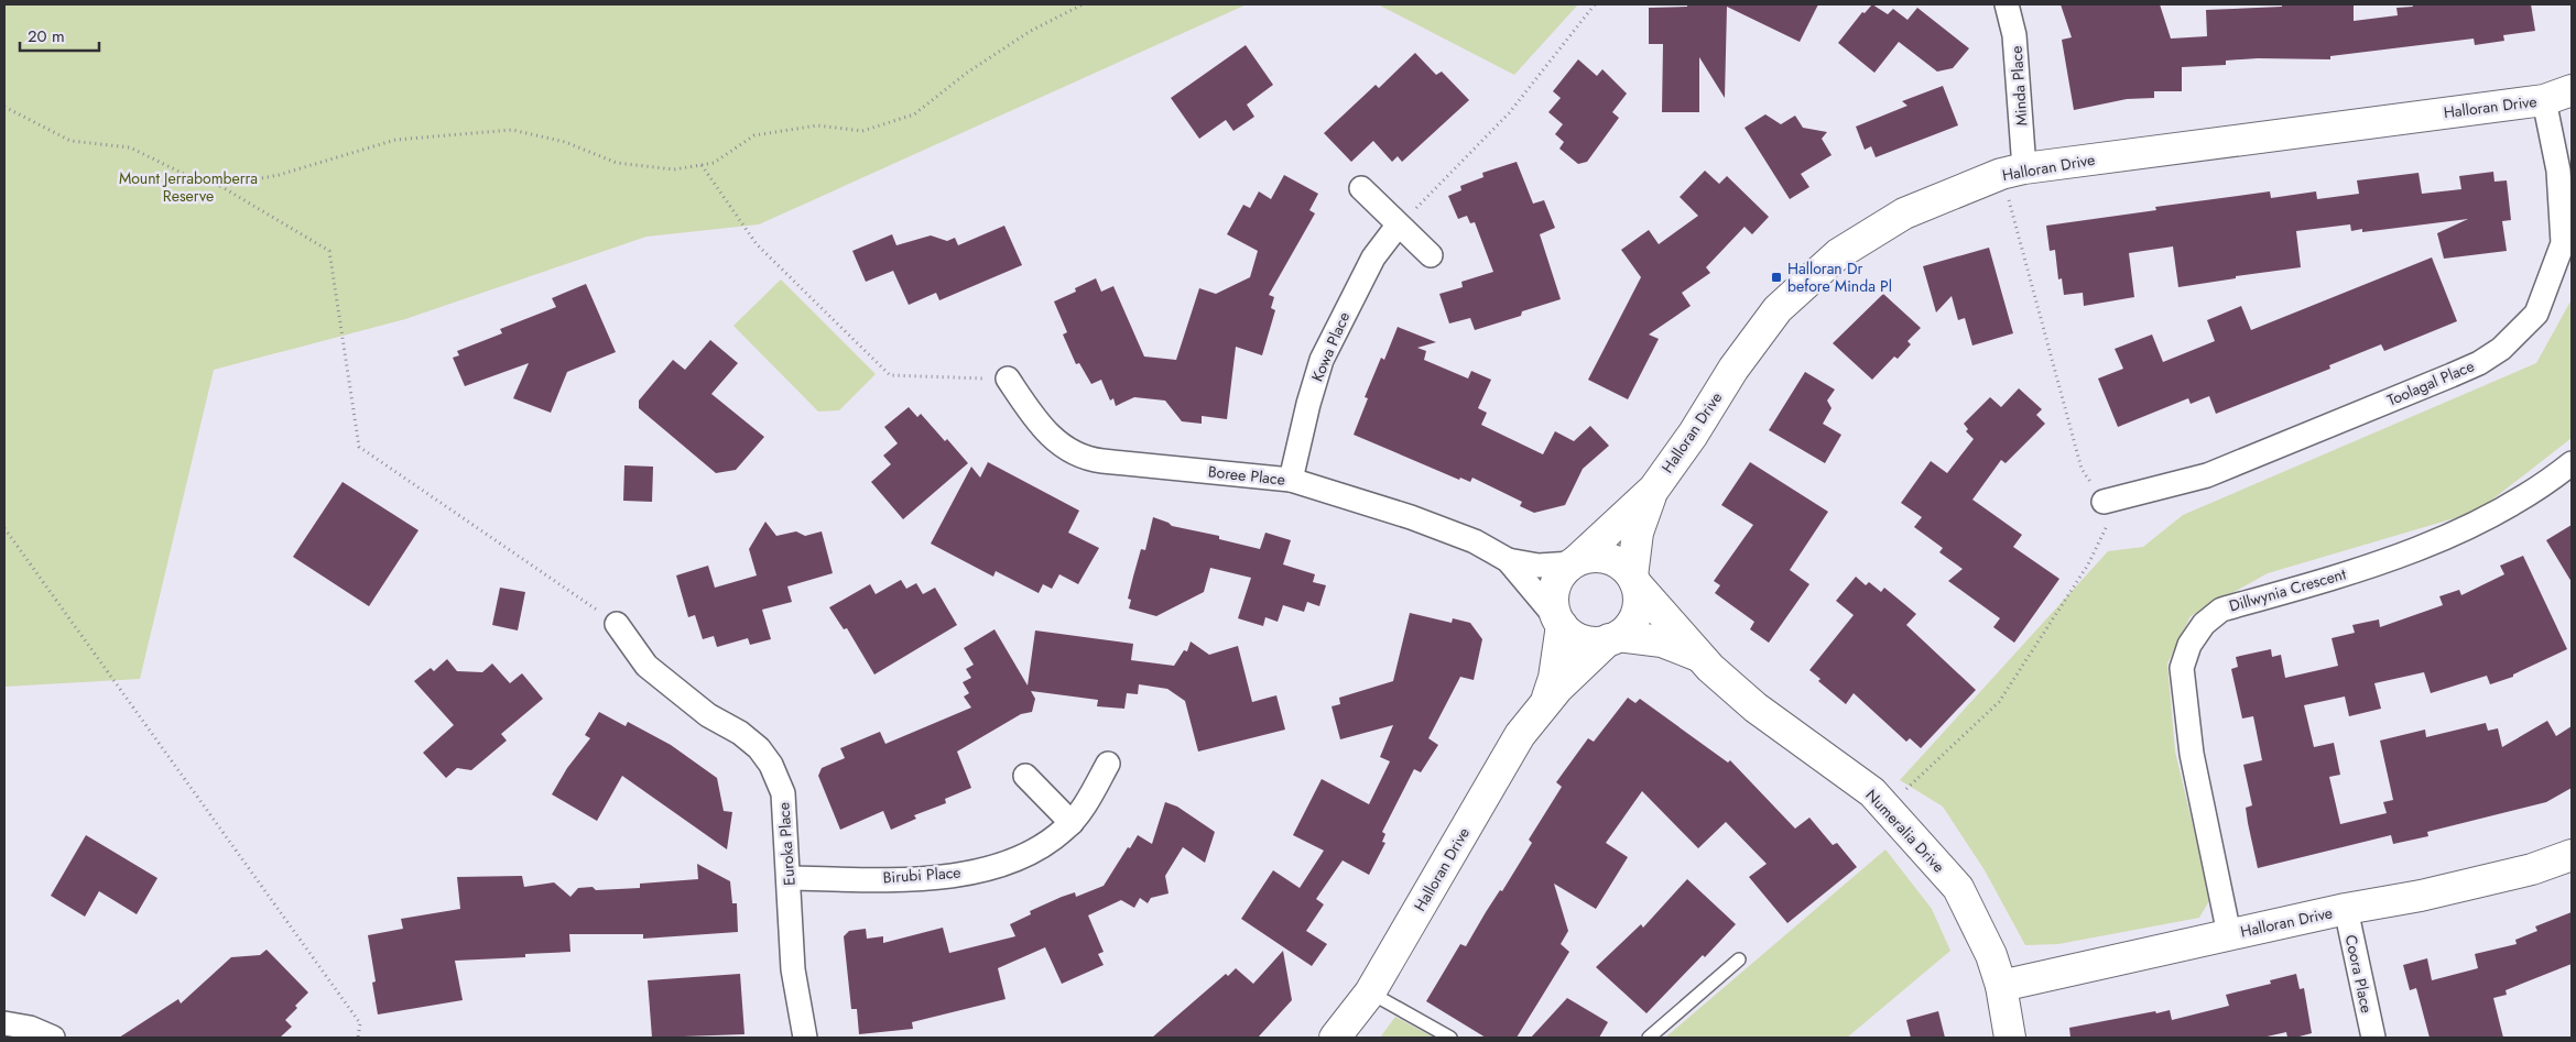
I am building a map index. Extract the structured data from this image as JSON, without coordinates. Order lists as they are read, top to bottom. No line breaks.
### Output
{"streets":{"street":["Minda Place","Halloran Drive","Kowa Place","Toolagal Place","Boree Place","Dillwynia Crescent","Numeralia Drive","Euroka Place","Birubi Place","Coora Place"]},"crossings":[["Minda Place","Halloran Drive"],["Halloran Drive","Toolagal Place"],["Halloran Drive","Boree Place"],["Halloran Drive","Dillwynia Crescent"],["Halloran Drive","Numeralia Drive"],["Halloran Drive","Coora Place"],["Kowa Place","Boree Place"],["Boree Place","Numeralia Drive"],["Euroka Place","Birubi Place"]],"parks":["Mount Jerrabomberra Reserve"],"places":{"transit":["Halloran Dr before Minda Pl"]},"scale_bar":"20 m"}
